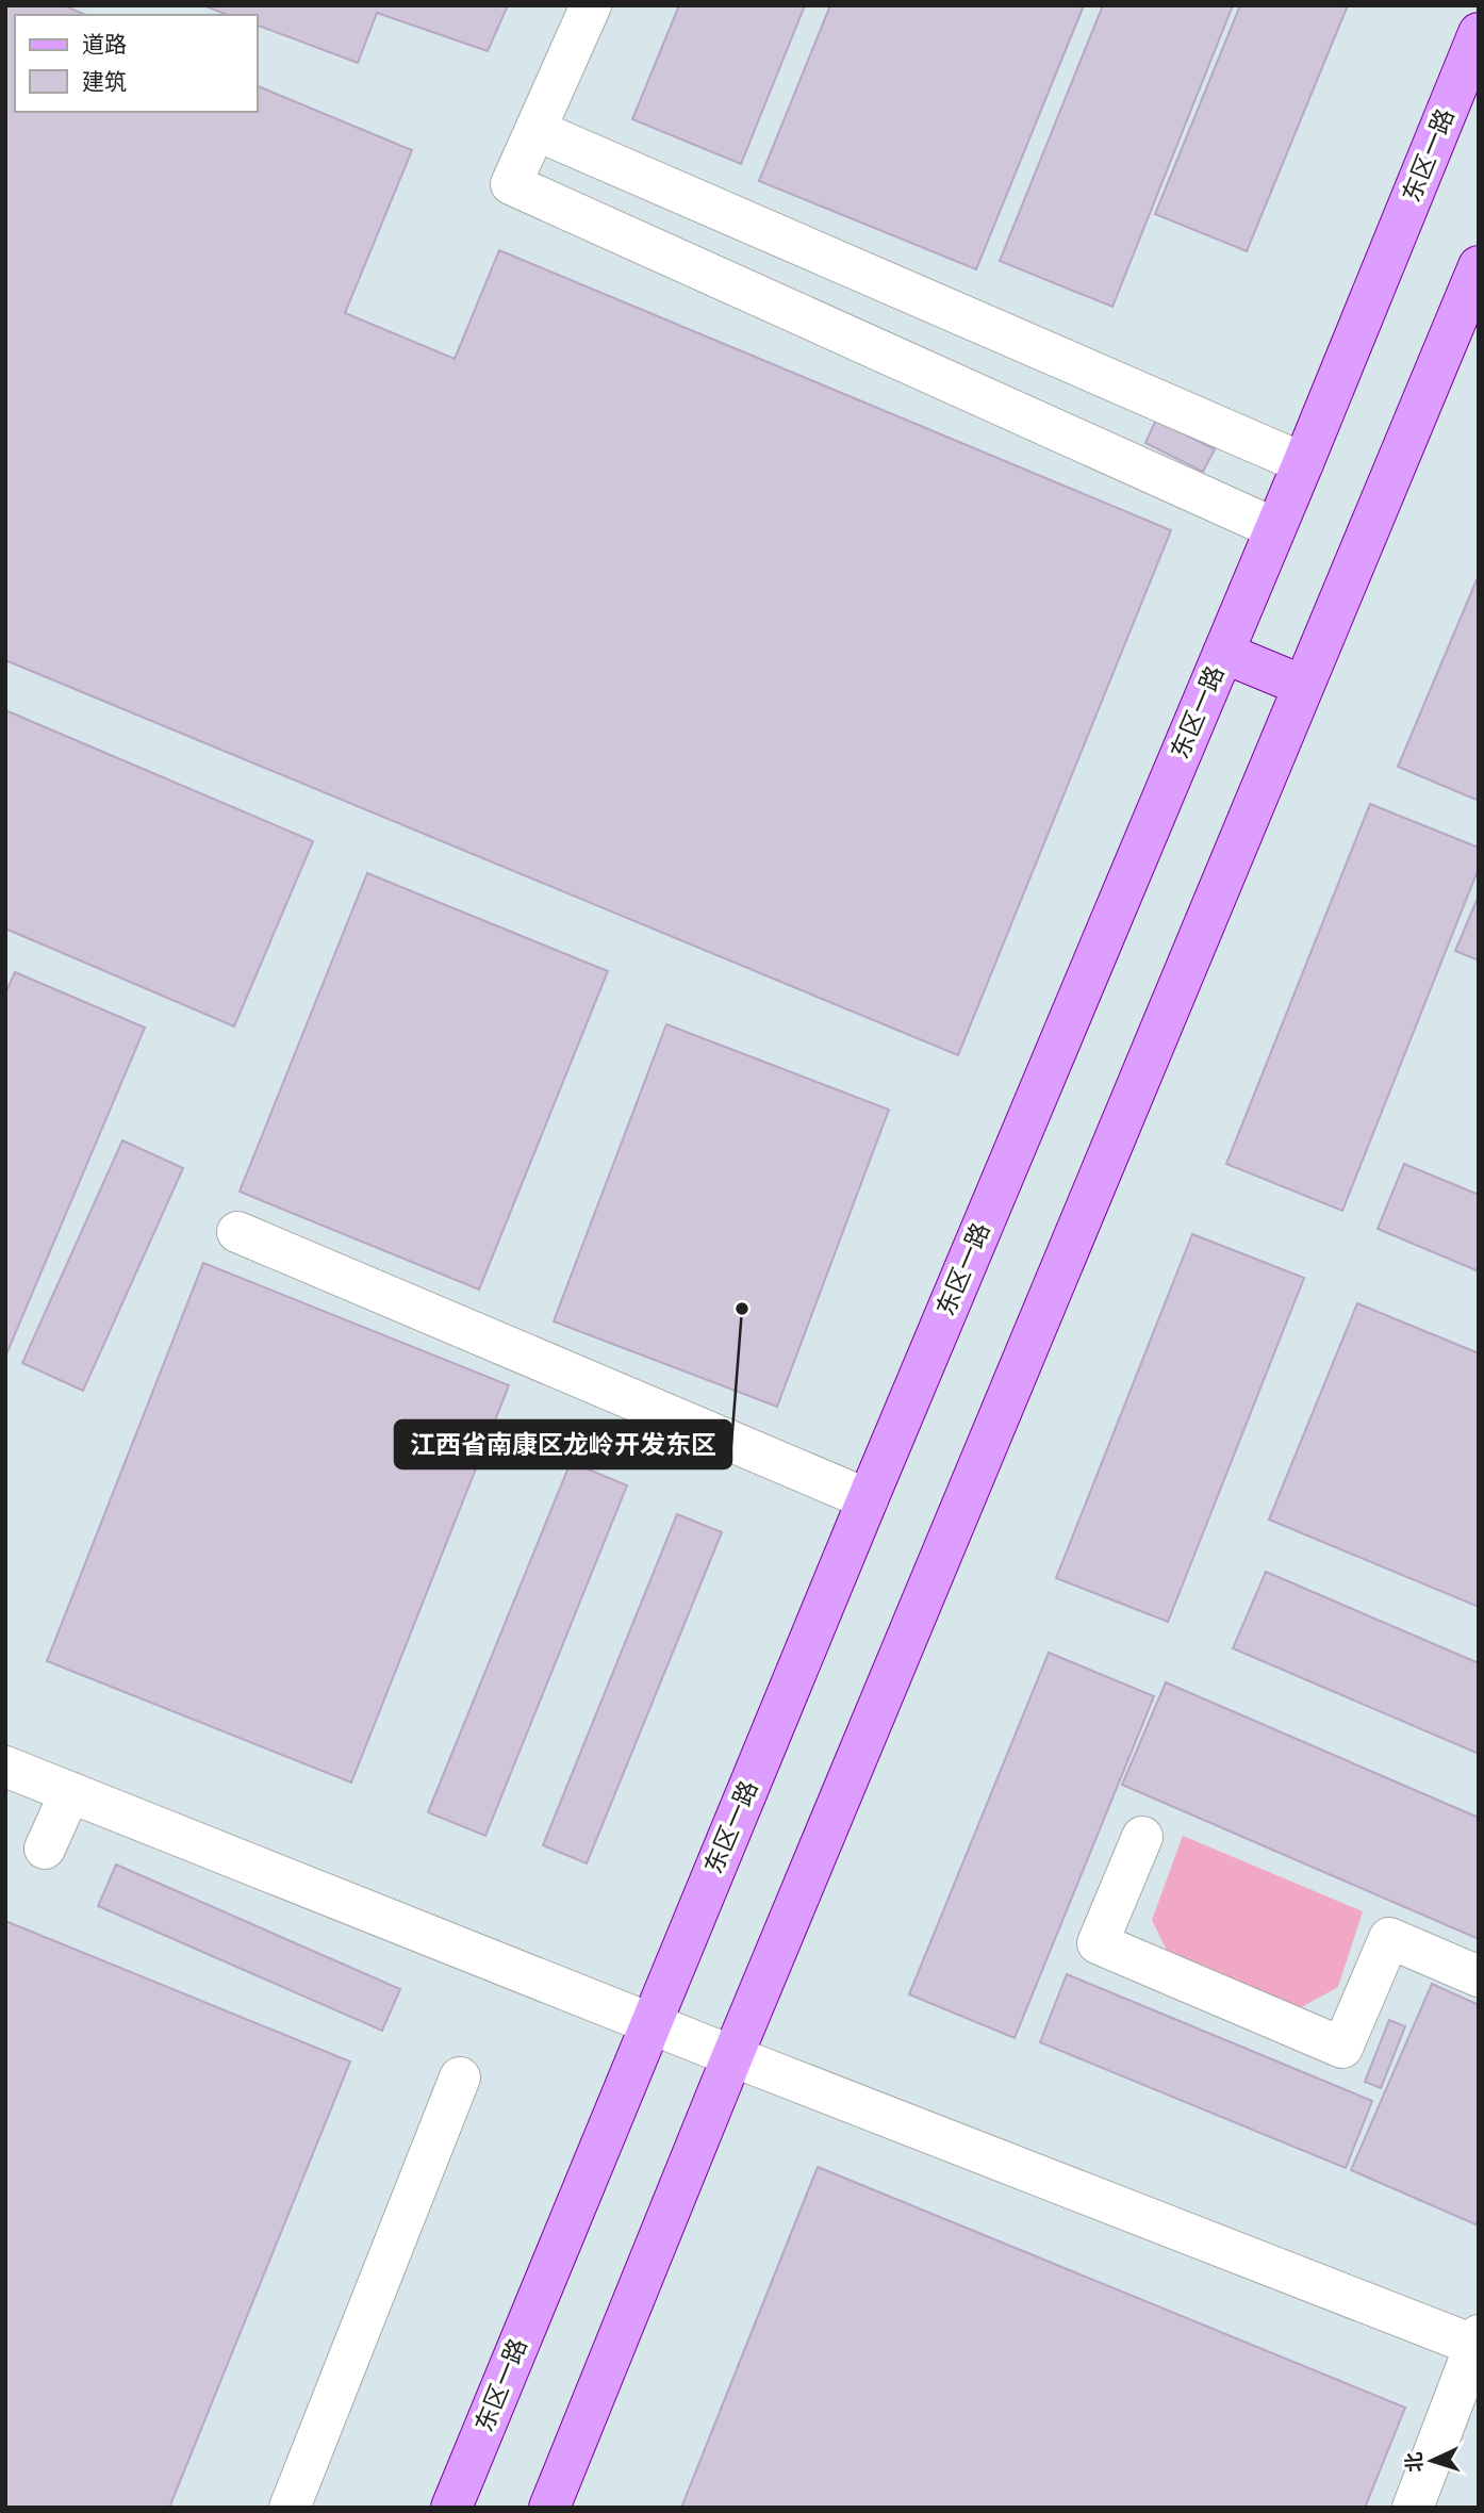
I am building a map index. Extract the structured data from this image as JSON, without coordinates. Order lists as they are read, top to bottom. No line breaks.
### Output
{"streets":{"main road":["东区一路"]},"places":["江西省南康区龙岭开发东区"],"legend":["道路","建筑"],"north":"left"}
